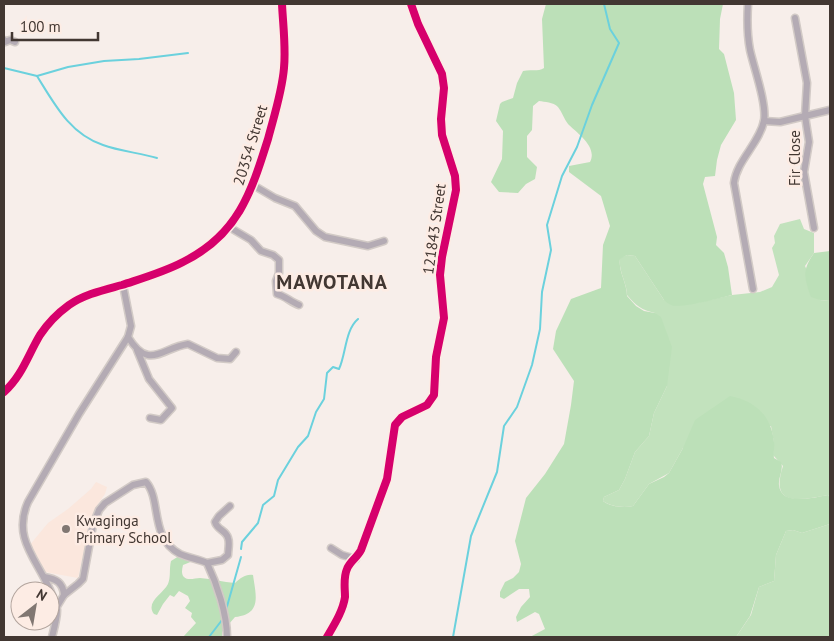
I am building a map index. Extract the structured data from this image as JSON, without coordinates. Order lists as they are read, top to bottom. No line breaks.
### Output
{"streets":{"street":["20354 Street","Fir Close","121843 Street"]},"districts":["MAWOTANA"],"places":["Kwaginga Primary School"],"scale_bar":"100 m","north":"top right"}
